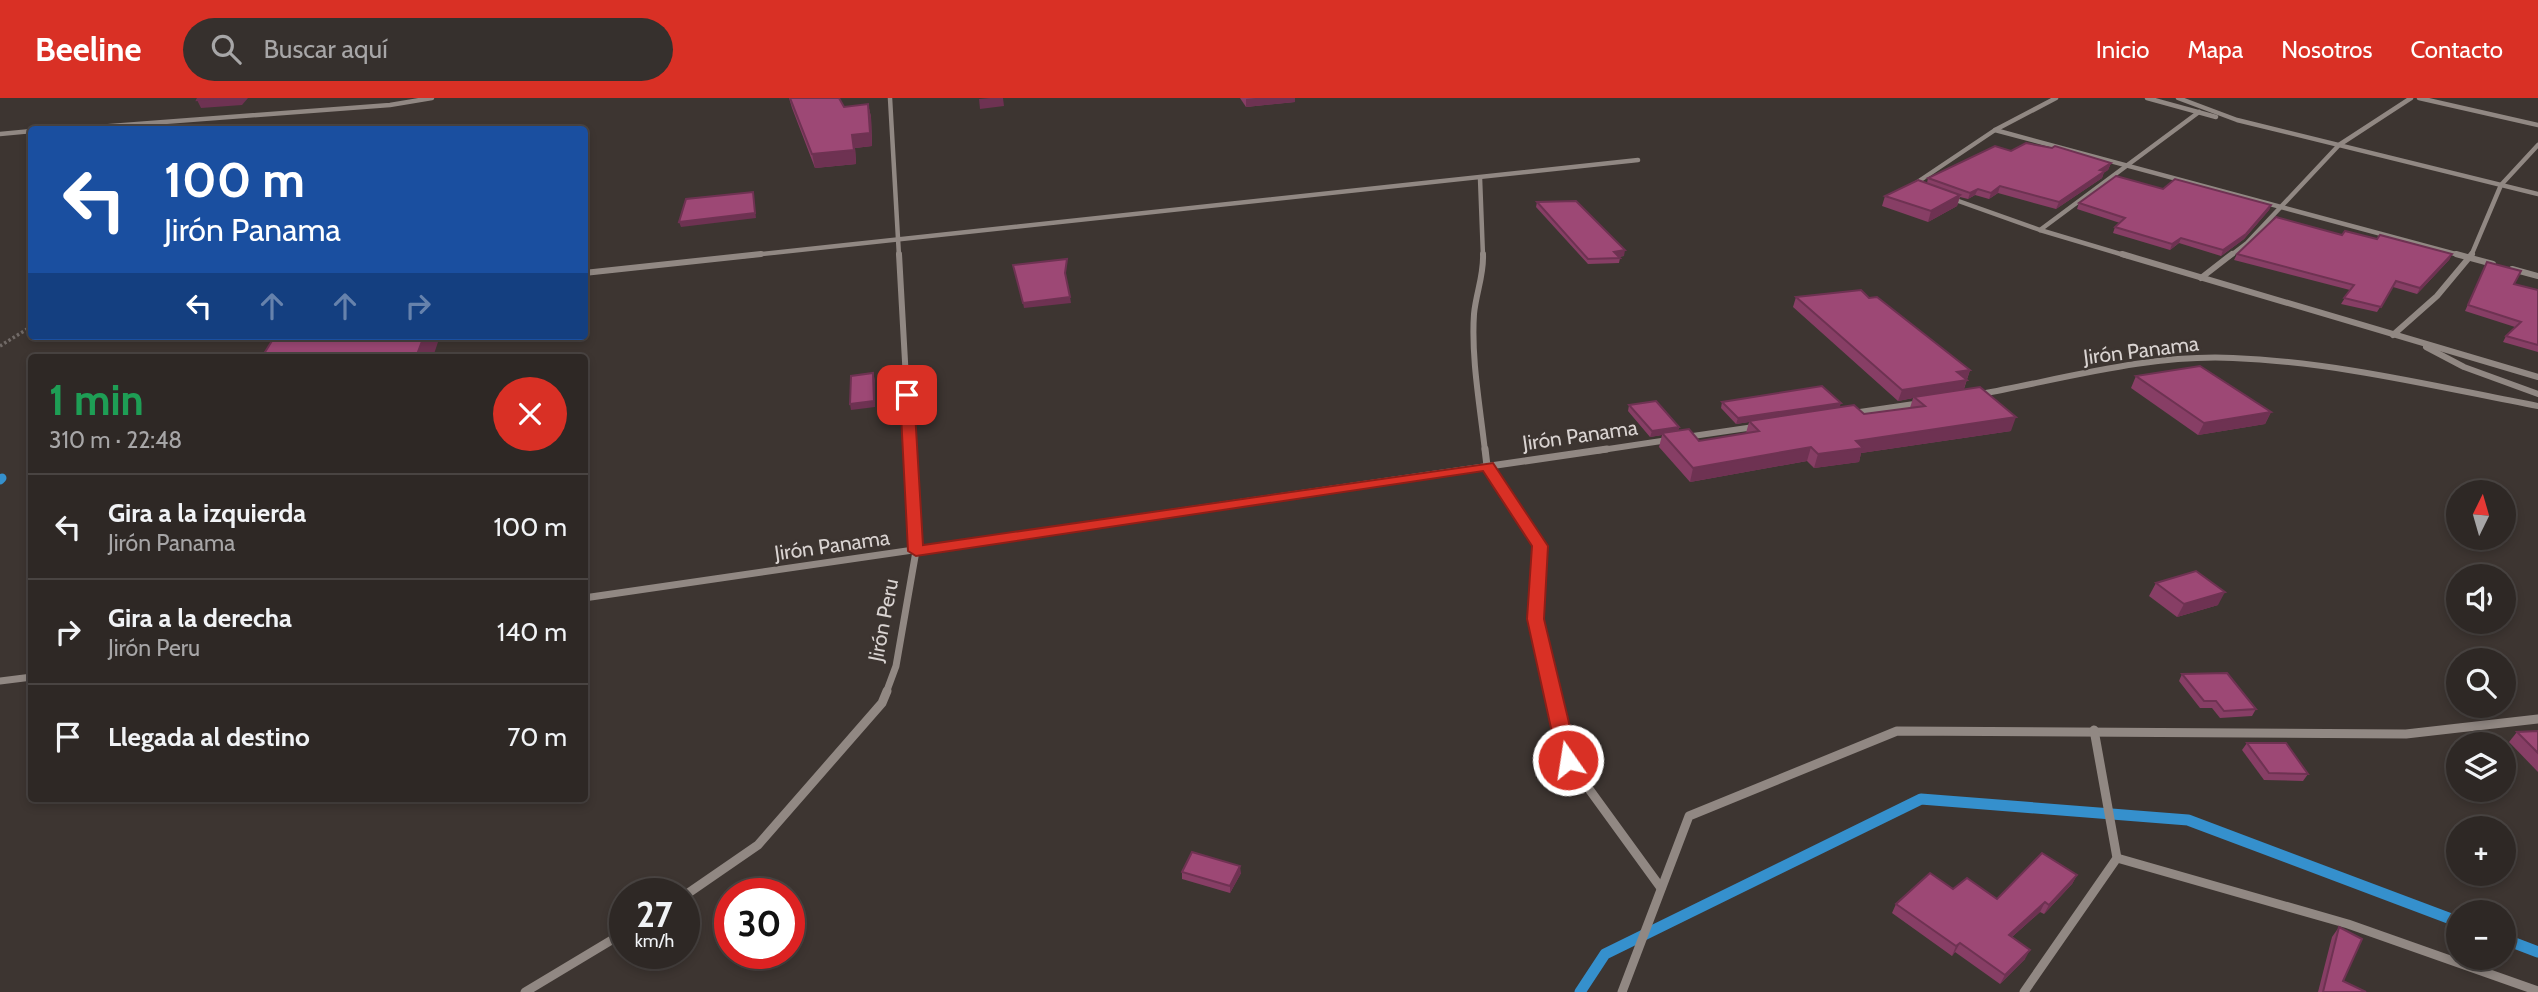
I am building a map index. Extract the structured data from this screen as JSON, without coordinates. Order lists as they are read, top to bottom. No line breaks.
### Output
{"streets":{"street":["Jirón Panama","Jirón Peru"]},"crossings":[["Jirón Panama","Jirón Peru"]],"north":"top","page":{"header":"Beeline","search":"Buscar aquí","nav":["Inicio","Mapa","Nosotros","Contacto"],"turn":["100 m","Jirón Panama"],"heading":["1 min","310 m · 22:48"],"list":[{"name":"Gira a la izquierda","note":"Jirón Panama","value":"100 m"},{"name":"Gira a la derecha","note":"Jirón Peru","value":"140 m"},{"name":"Llegada al destino","value":"70 m"}],"map_buttons":["+","−"],"speed":"27 km/h","limit":"30"}}
